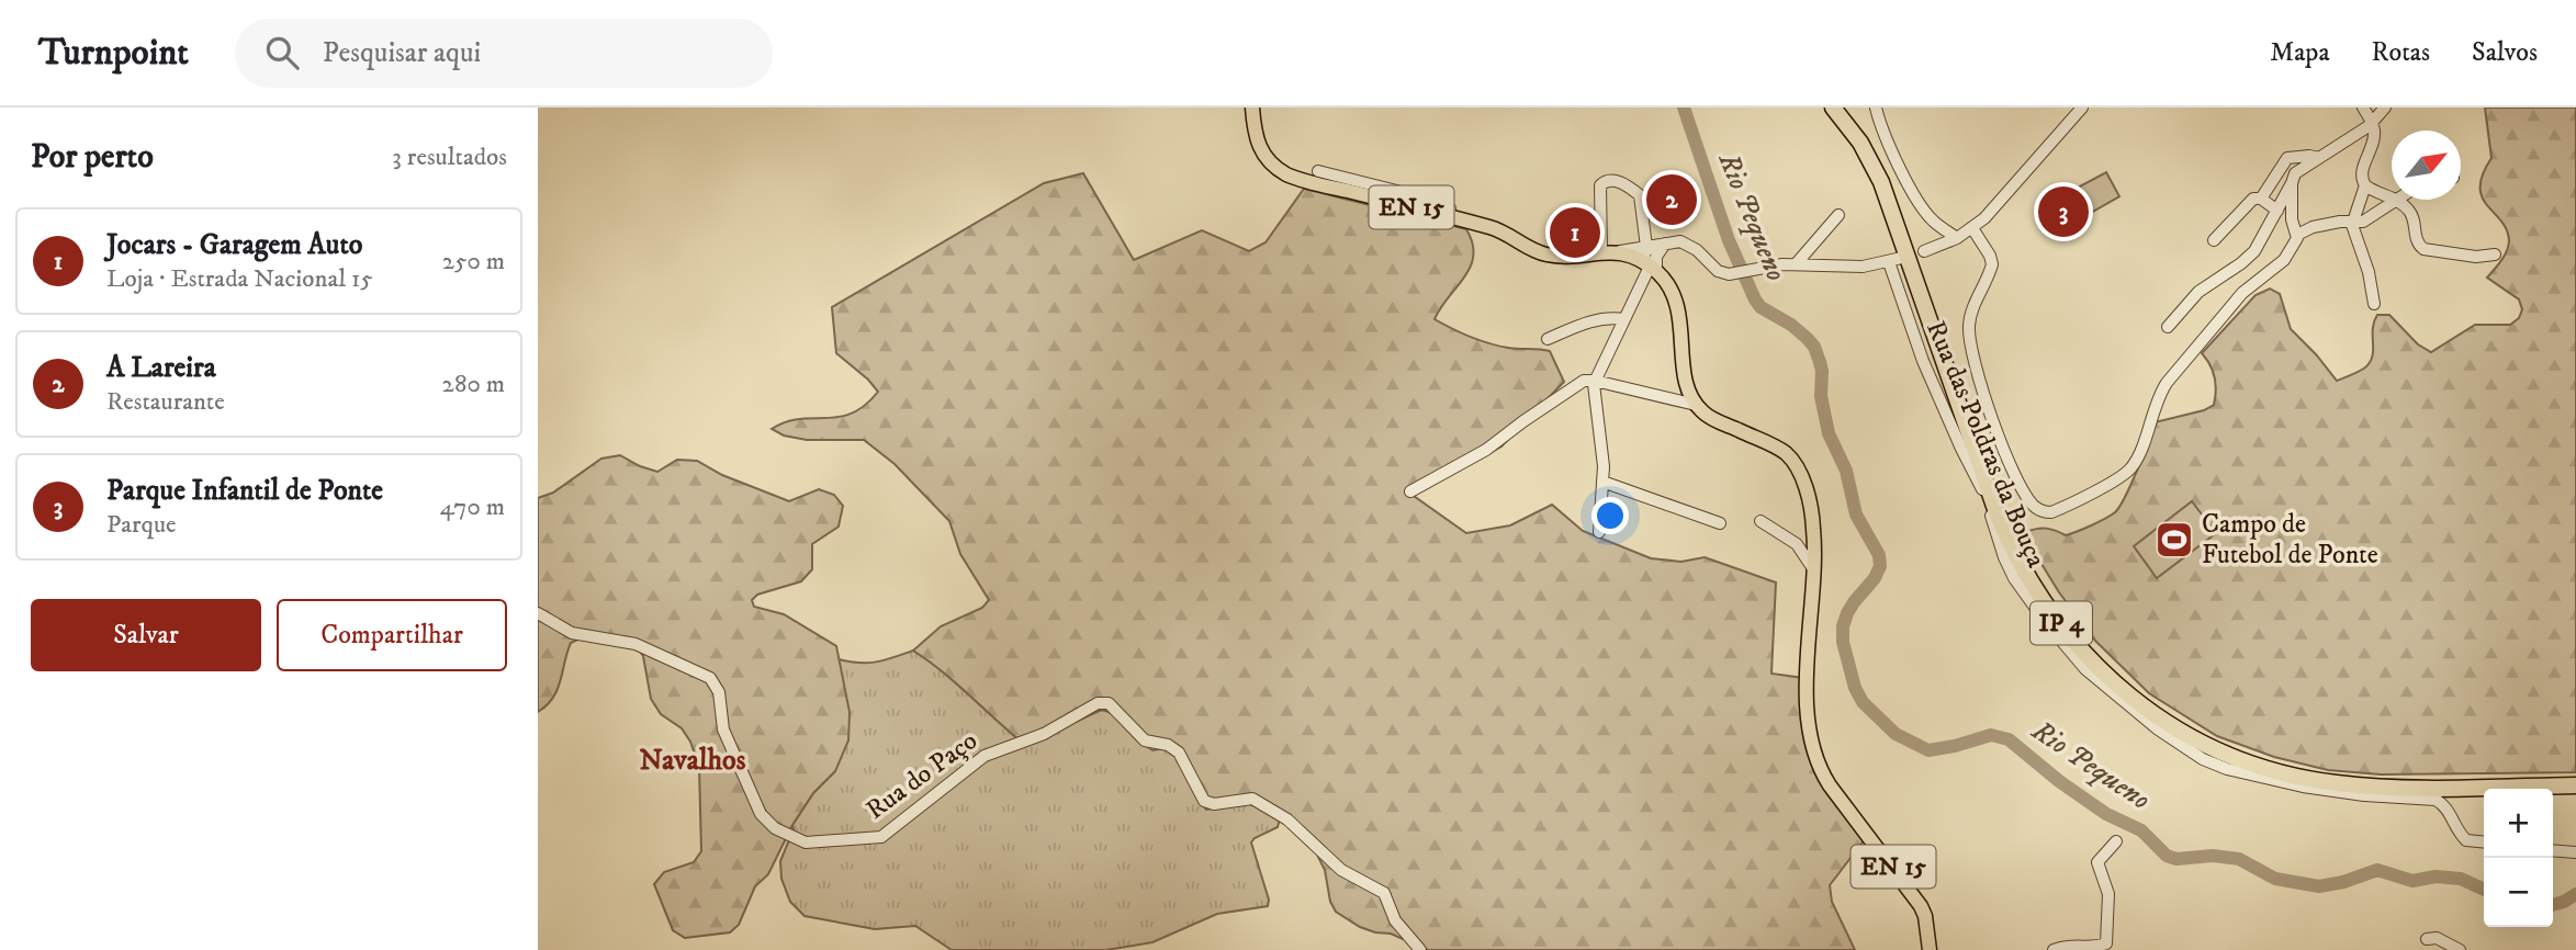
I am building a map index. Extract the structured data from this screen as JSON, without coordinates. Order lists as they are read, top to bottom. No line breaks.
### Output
{"streets":{"highway":["IP 4"],"main road":["EN 15"],"street":["Rua das Poldras da Bouça","Rua do Paço"]},"districts":["Navalhos"],"water":["Rio Pequeno"],"places":{"sports":["Campo de Futebol de Ponte"]},"north":"top right","page":{"header":"Turnpoint","search":"Pesquisar aqui","nav":["Mapa","Rotas","Salvos"],"heading":["Por perto","3 resultados"],"pins":["2","3","1"],"list":[{"mark":"1","name":"Jocars - Garagem Auto","note":"Loja · Estrada Nacional 15","value":"250 m"},{"mark":"2","name":"A Lareira","note":"Restaurante","value":"280 m"},{"mark":"3","name":"Parque Infantil de Ponte","note":"Parque","value":"470 m"}],"buttons":["Salvar","Compartilhar"],"map_buttons":["+","−"]}}
